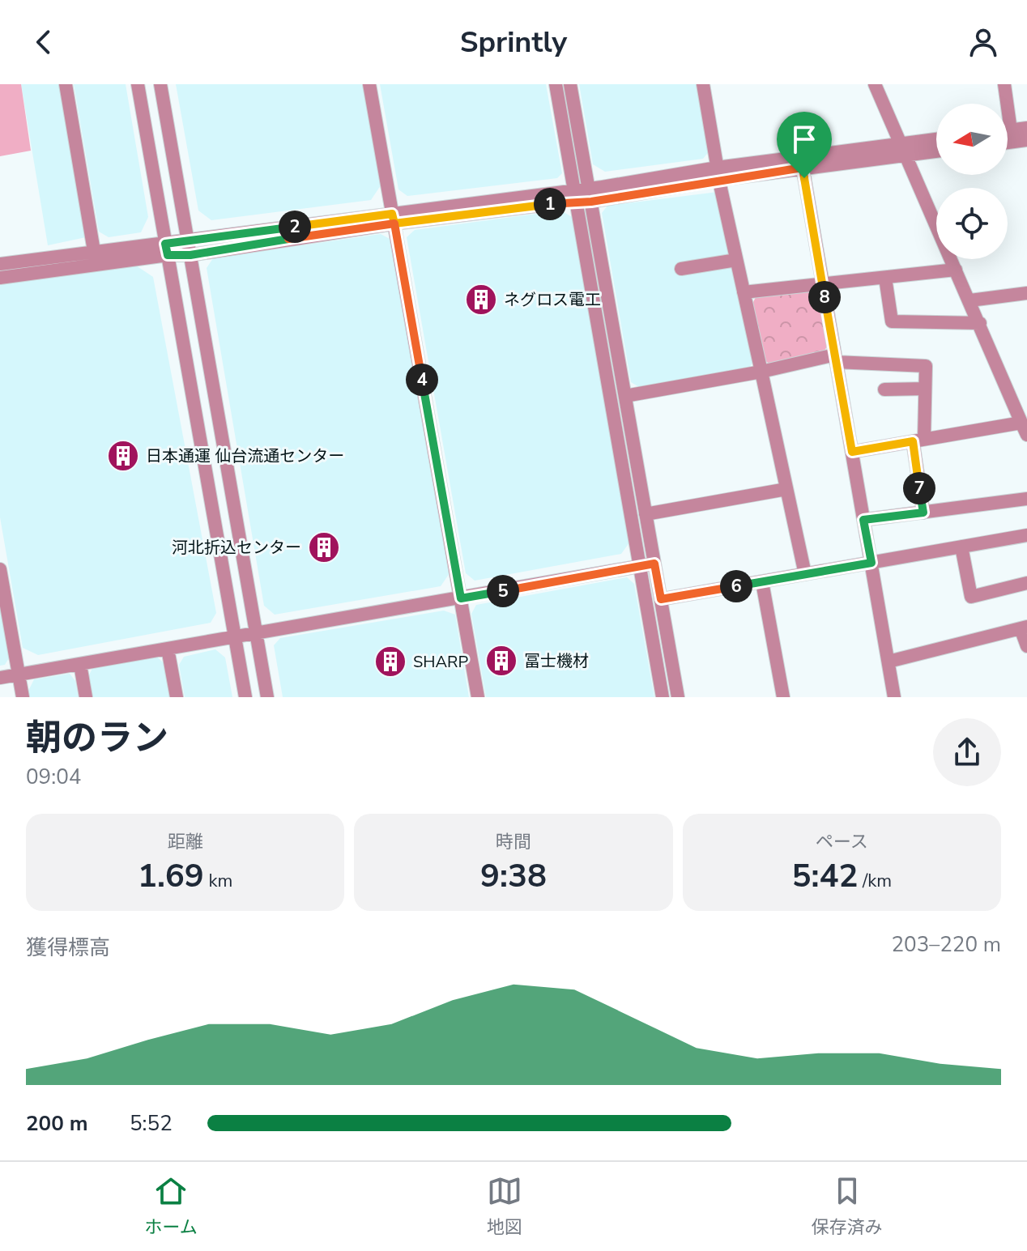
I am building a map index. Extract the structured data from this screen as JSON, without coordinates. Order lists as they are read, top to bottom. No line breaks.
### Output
{"places":{"building":["ネグロス電工","日本通運 仙台流通センター","河北折込センター","冨士機材","SHARP"]},"north":"left","page":{"header":"Sprintly","pins":["1","2","8","4","7","6","5"],"heading":["朝のラン","09:04"],"stats":[["距離","1.69 km"],["時間","9:38"],["ペース","5:42 /km"]],"chart":["獲得標高","203–220 m"],"list":[{"name":"200 m","note":"5:52"}],"tabs":["ホーム","地図","保存済み"]}}
